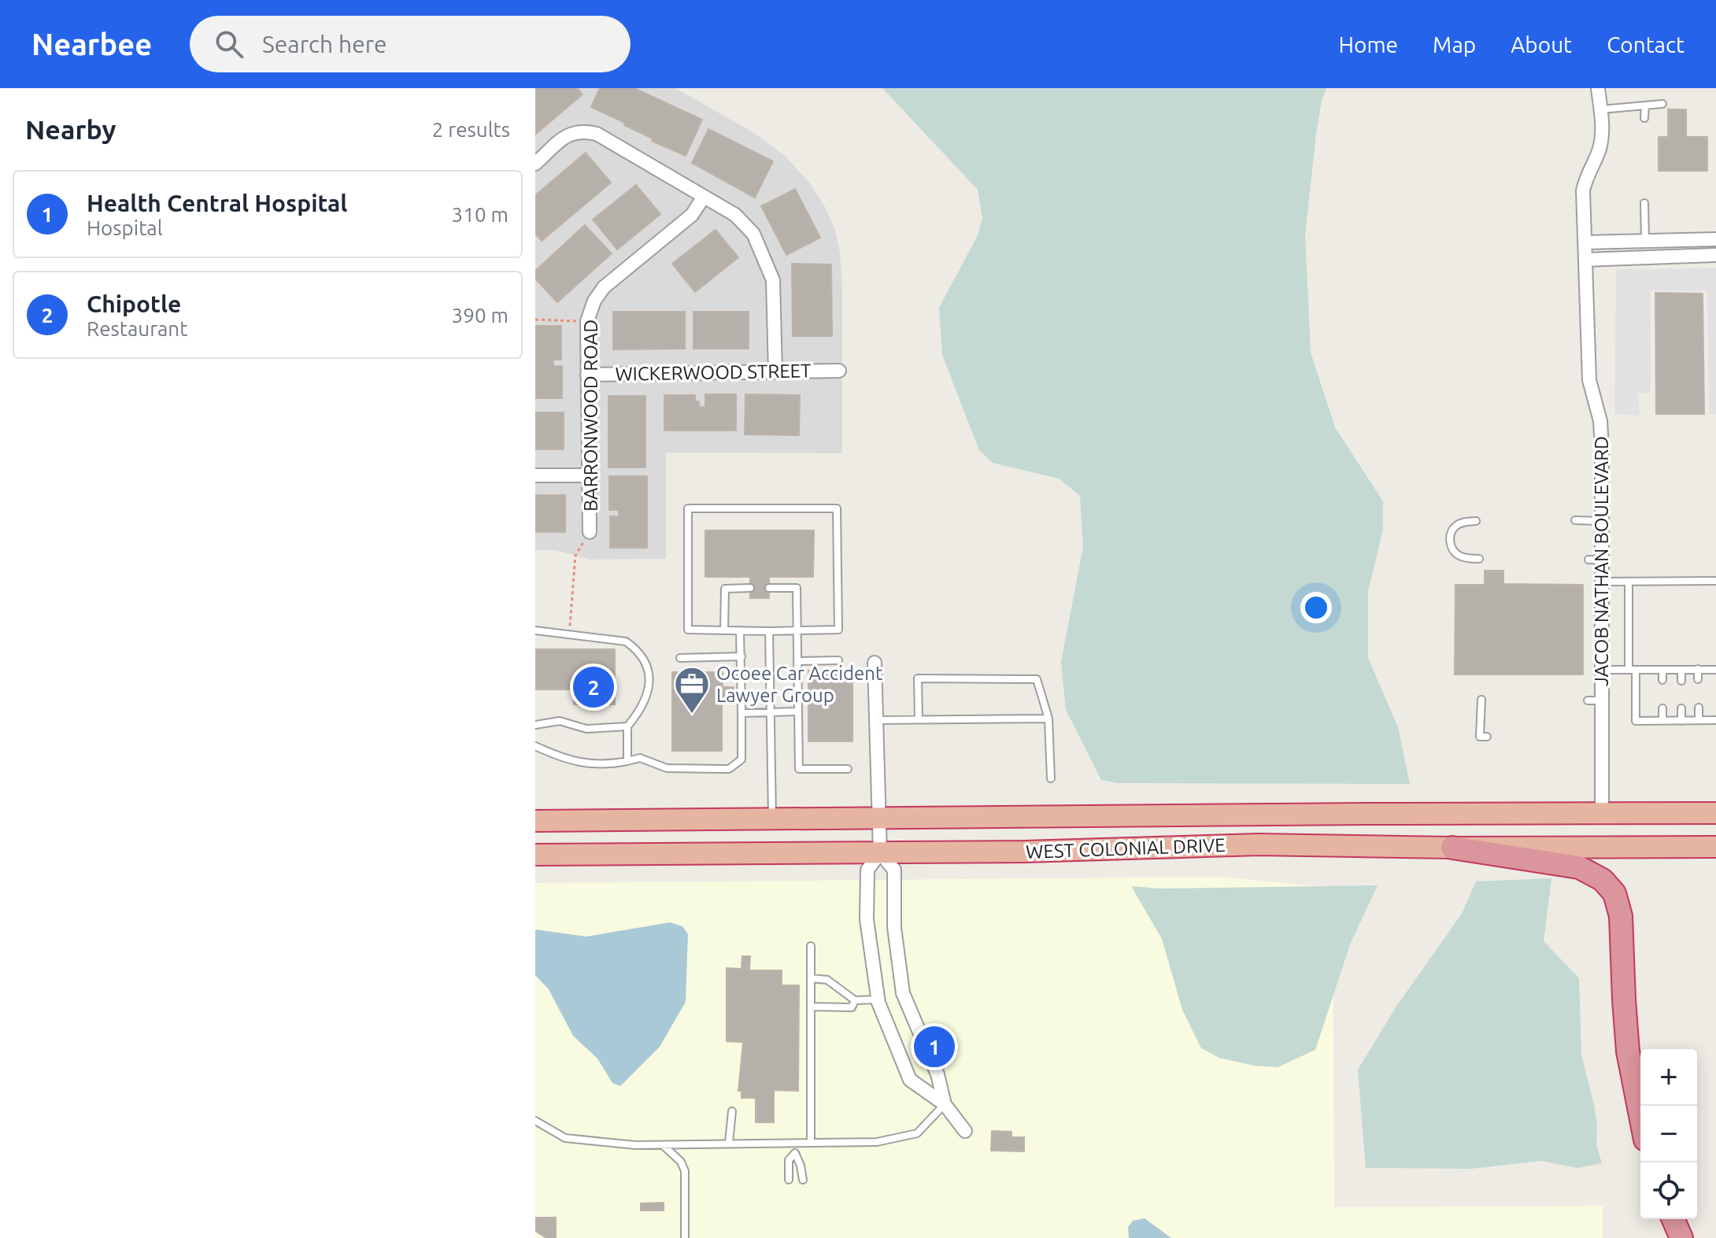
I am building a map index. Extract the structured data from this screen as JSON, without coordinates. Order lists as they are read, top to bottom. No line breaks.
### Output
{"streets":{"highway":["WEST COLONIAL DRIVE"],"street":["WICKERWOOD STREET","BARRONWOOD ROAD","JACOB NATHAN BOULEVARD"]},"crossings":[["WICKERWOOD STREET","BARRONWOOD ROAD"],["JACOB NATHAN BOULEVARD","WEST COLONIAL DRIVE"]],"places":{"office":["Ocoee Car Accident Lawyer Group"]},"page":{"header":"Nearbee","search":"Search here","nav":["Home","Map","About","Contact"],"heading":["Nearby","2 results"],"list":[{"mark":"1","name":"Health Central Hospital","note":"Hospital","value":"310 m"},{"mark":"2","name":"Chipotle","note":"Restaurant","value":"390 m"}],"pins":["2","1"],"map_buttons":["+","−"]}}
